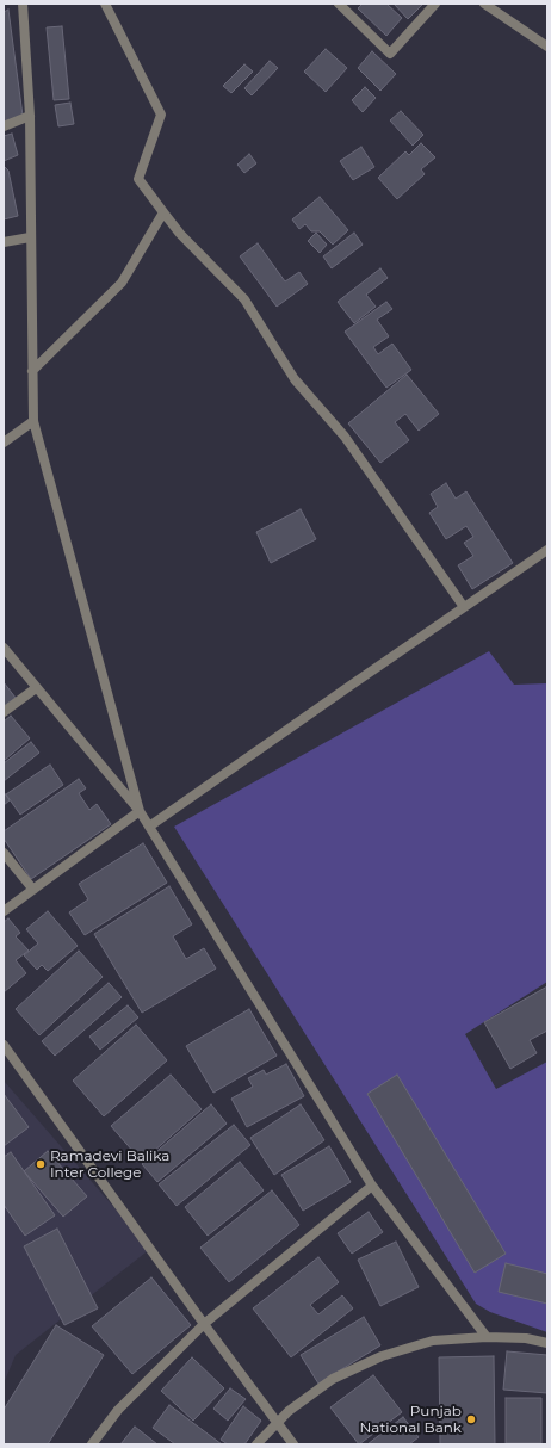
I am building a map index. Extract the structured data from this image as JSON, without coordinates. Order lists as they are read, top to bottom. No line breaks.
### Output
{"places":["Ramadevi Balika Inter College","Punjab National Bank"]}
